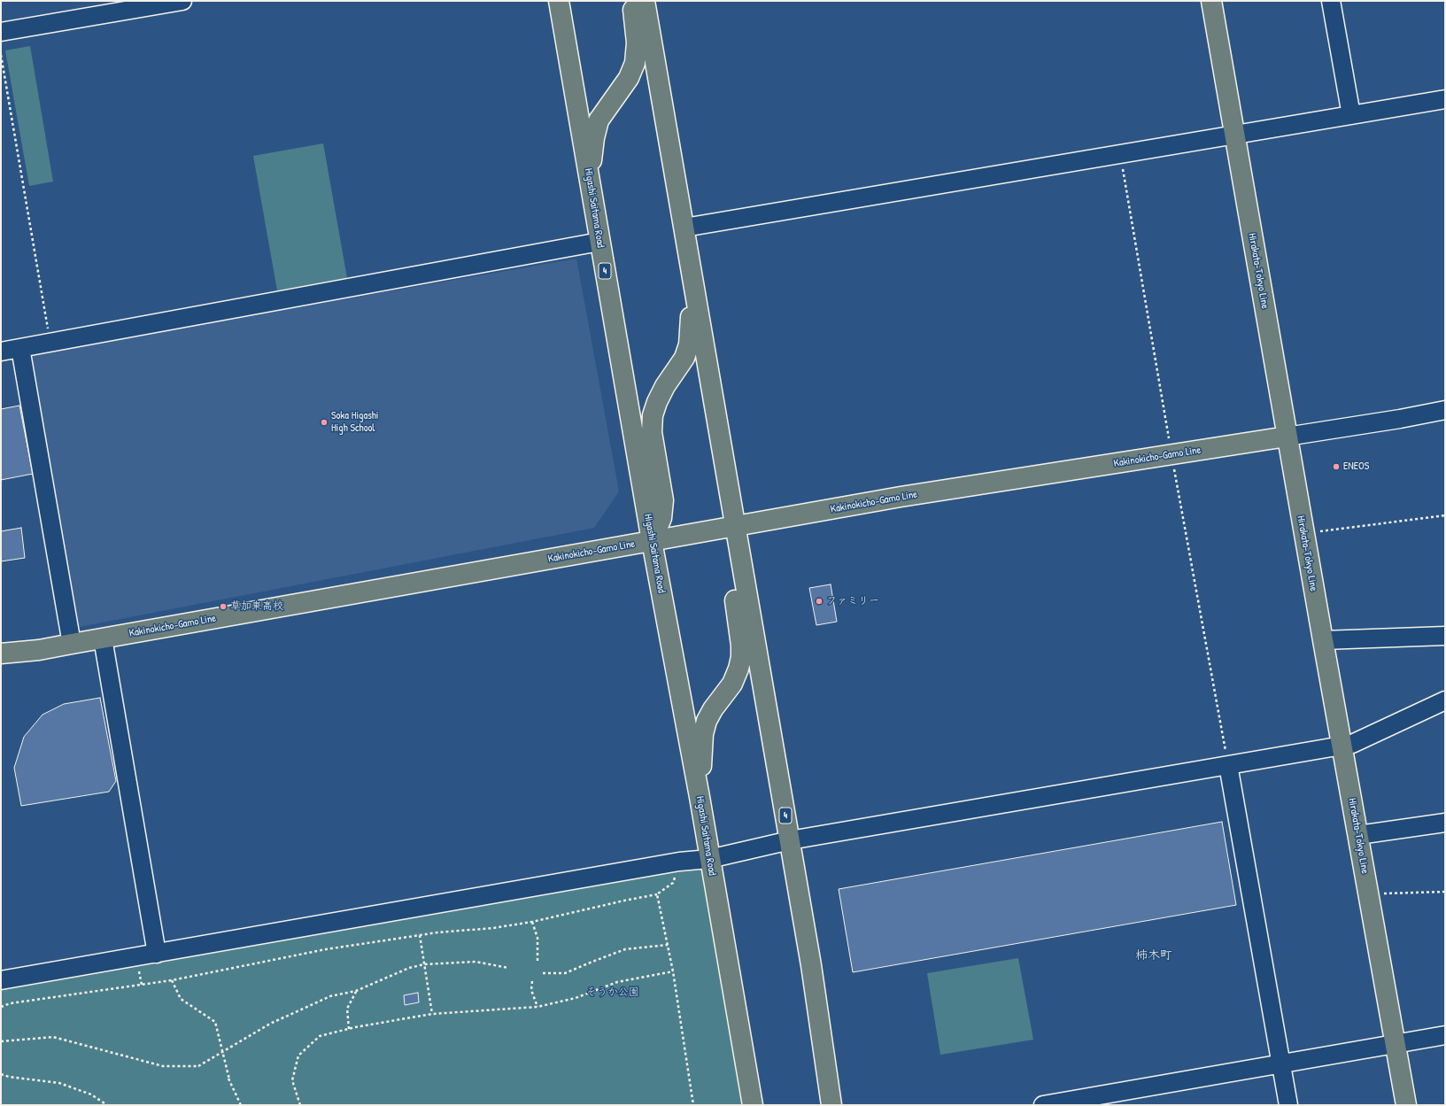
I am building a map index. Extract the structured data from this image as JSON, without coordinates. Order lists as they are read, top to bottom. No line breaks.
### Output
{"streets":{"main road":["Higashi Saitama Road","4","Hirakata-Tokyo Line","Kakinokicho-Gamo Line"]},"crossings":[["Higashi Saitama Road","4"],["Higashi Saitama Road","Kakinokicho-Gamo Line"],["4","Kakinokicho-Gamo Line"],["Hirakata-Tokyo Line","Kakinokicho-Gamo Line"]],"districts":["柿木町"],"parks":["そうか公園"],"places":["Soka Higashi High School","ENEOS","ファミリー","草加東高校"]}
